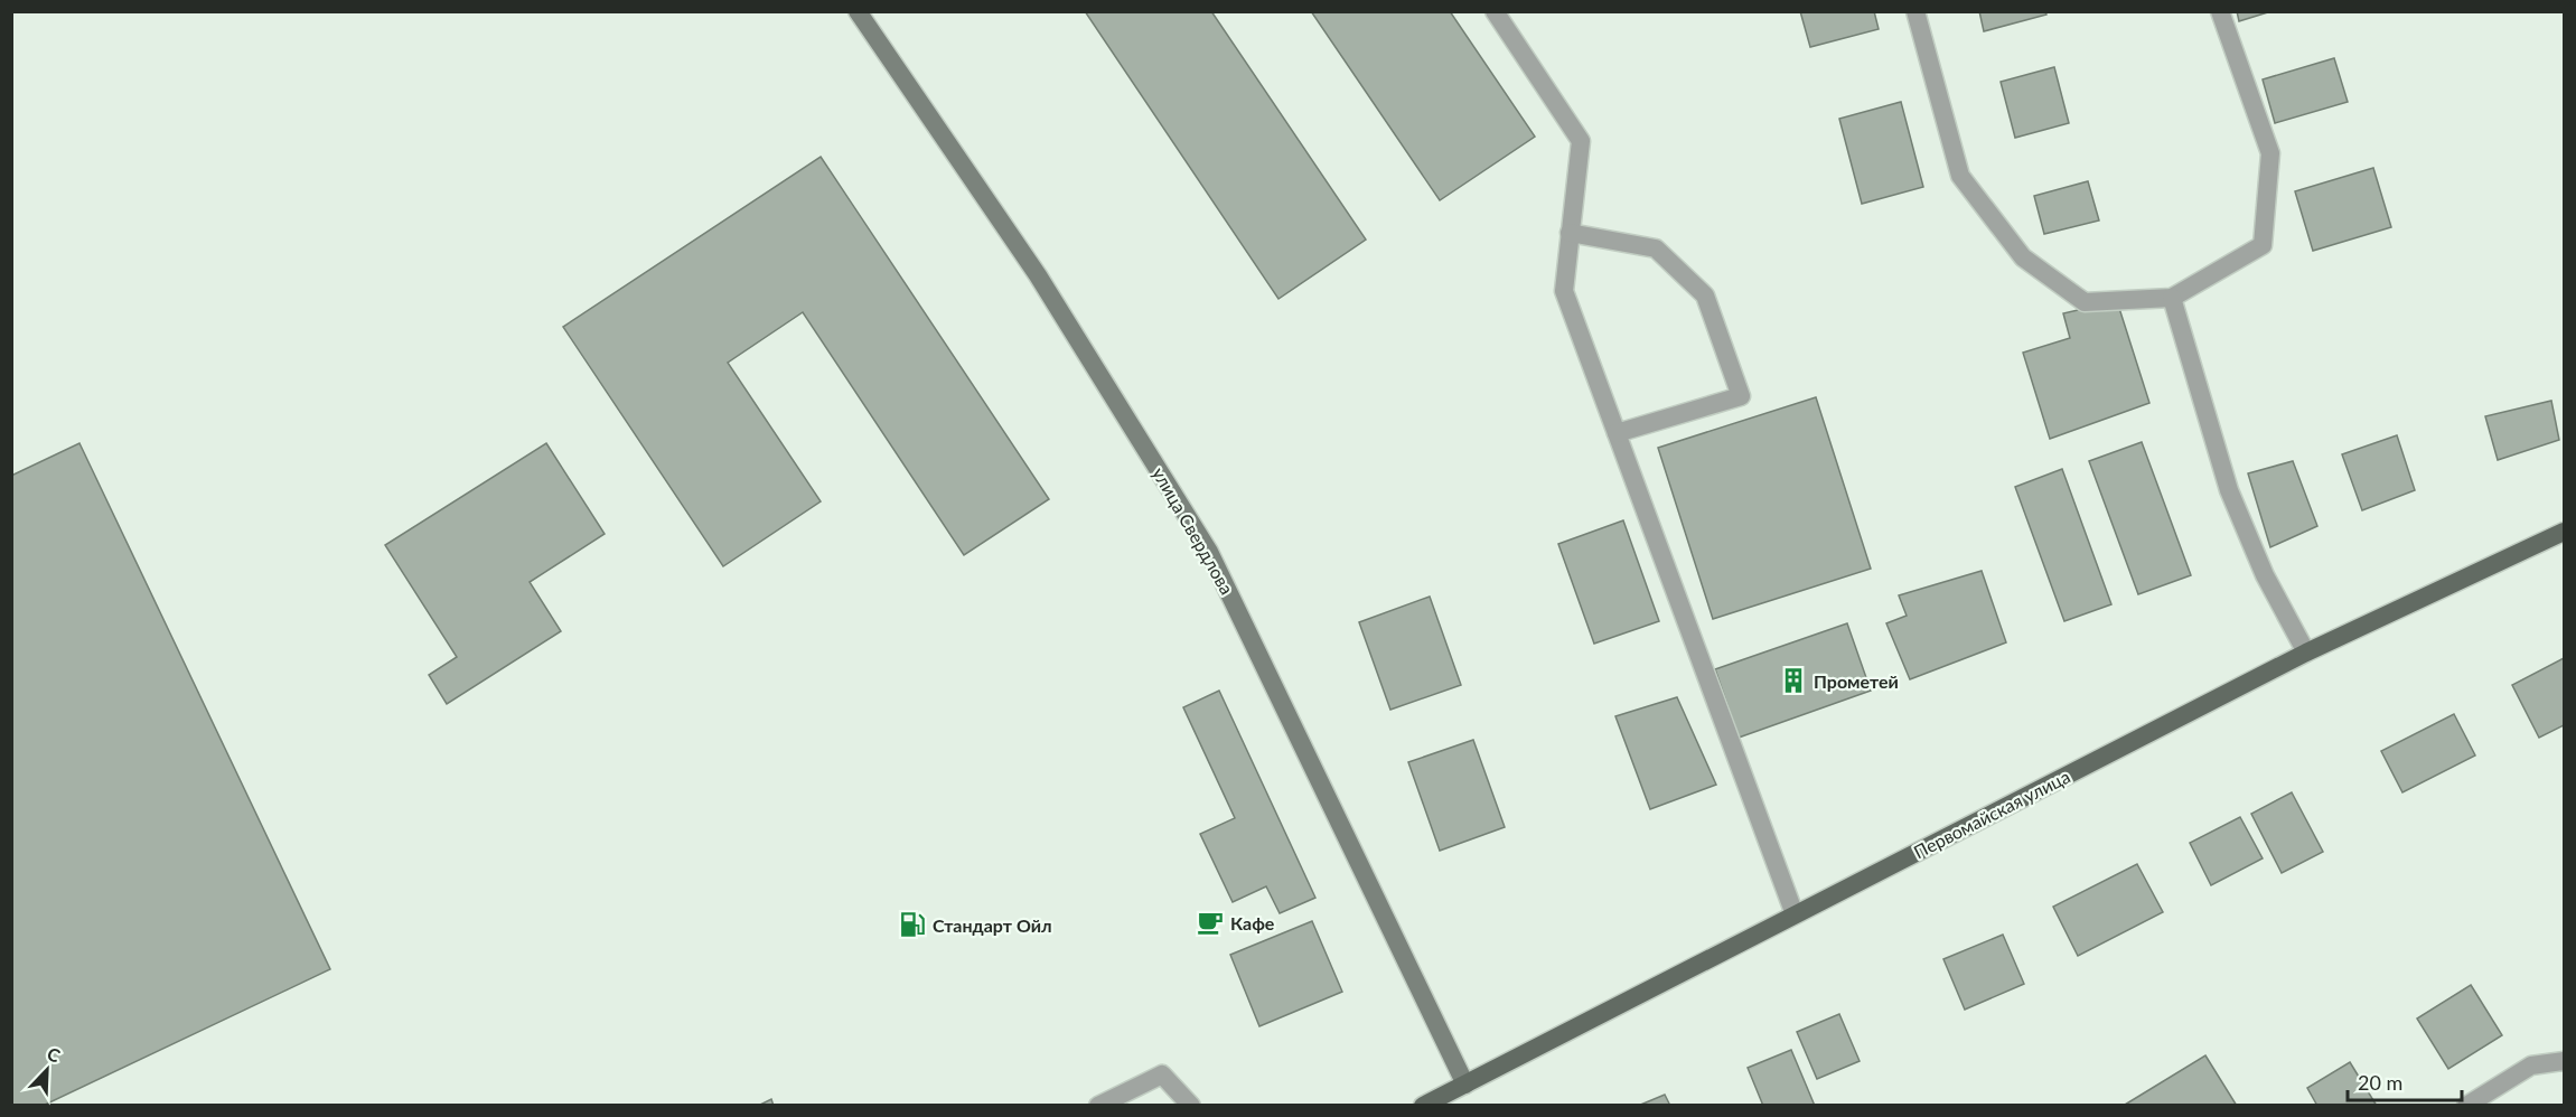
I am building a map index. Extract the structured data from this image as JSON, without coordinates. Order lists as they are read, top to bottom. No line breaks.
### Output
{"streets":{"main road":["улица Свердлова","Первомайская улица"]},"crossings":[["улица Свердлова","Первомайская улица"]],"places":{"building":["Прометей"],"cafe":["Кафе"],"fuel station":["Стандарт Ойл"]},"scale_bar":"20 m","north":"top right"}
